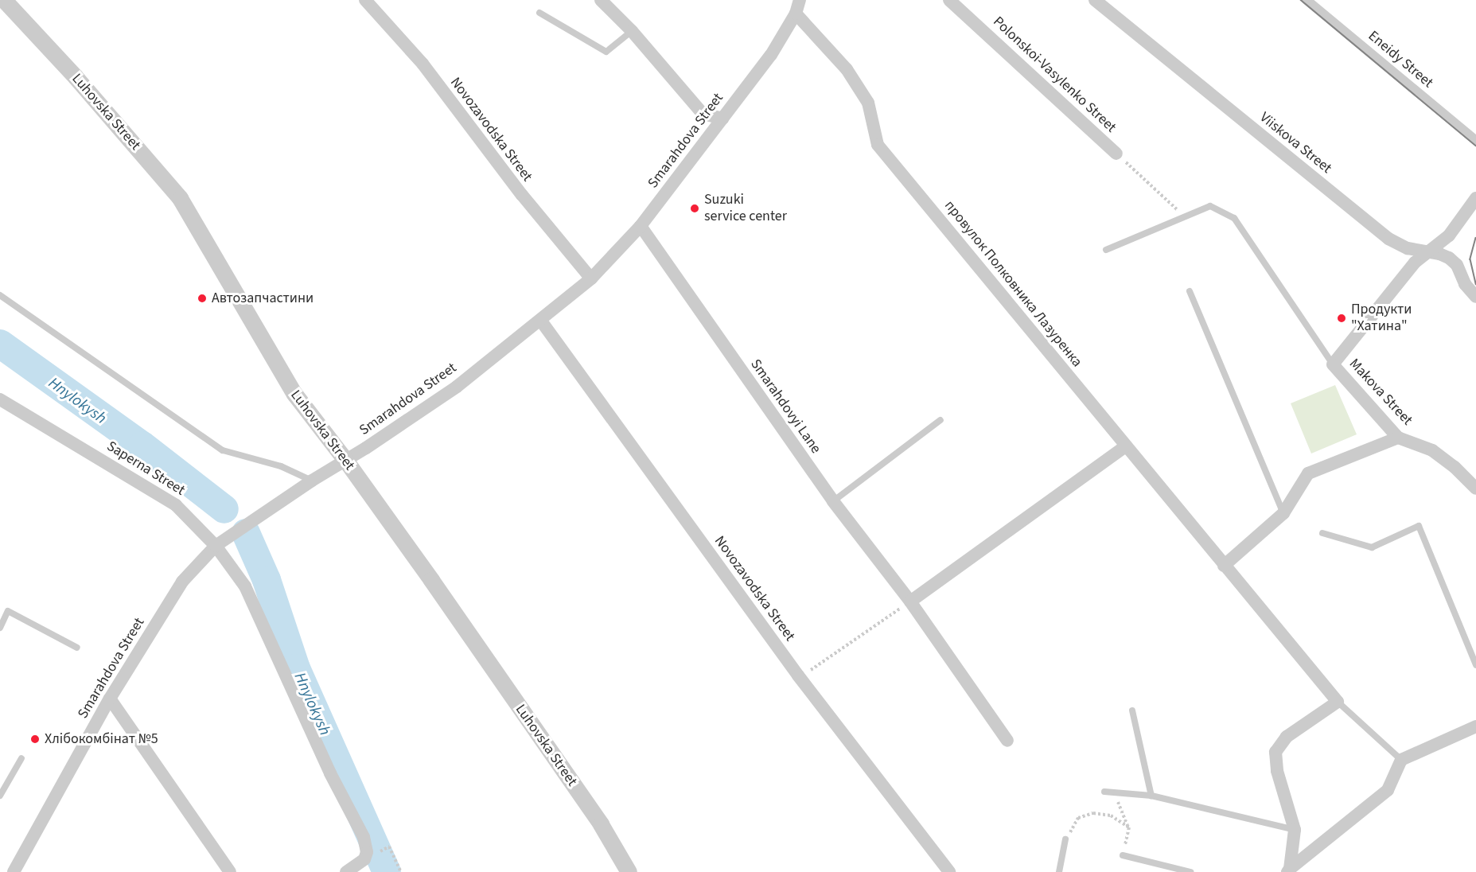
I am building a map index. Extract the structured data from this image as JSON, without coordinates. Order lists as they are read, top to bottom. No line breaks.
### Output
{"streets":{"street":["Eneidy Street","Polonskoi-Vasylenko Street","Luhovska Street","Novozavodska Street","Smarahdova Street","Viiskova Street","провулок Полковника Лазуренка","Makova Street","Smarahdovyi Lane","Saperna Street"]},"crossings":[["Luhovska Street","Smarahdova Street"],["Novozavodska Street","Smarahdova Street"],["Smarahdova Street","провулок Полковника Лазуренка"],["Smarahdova Street","Smarahdovyi Lane"],["Smarahdova Street","Saperna Street"]],"water":["Hnylokysh"],"places":["Suzuki service center","Автозапчастини","Продукти \"Хатина\"","Хлібокомбінат №5"]}
